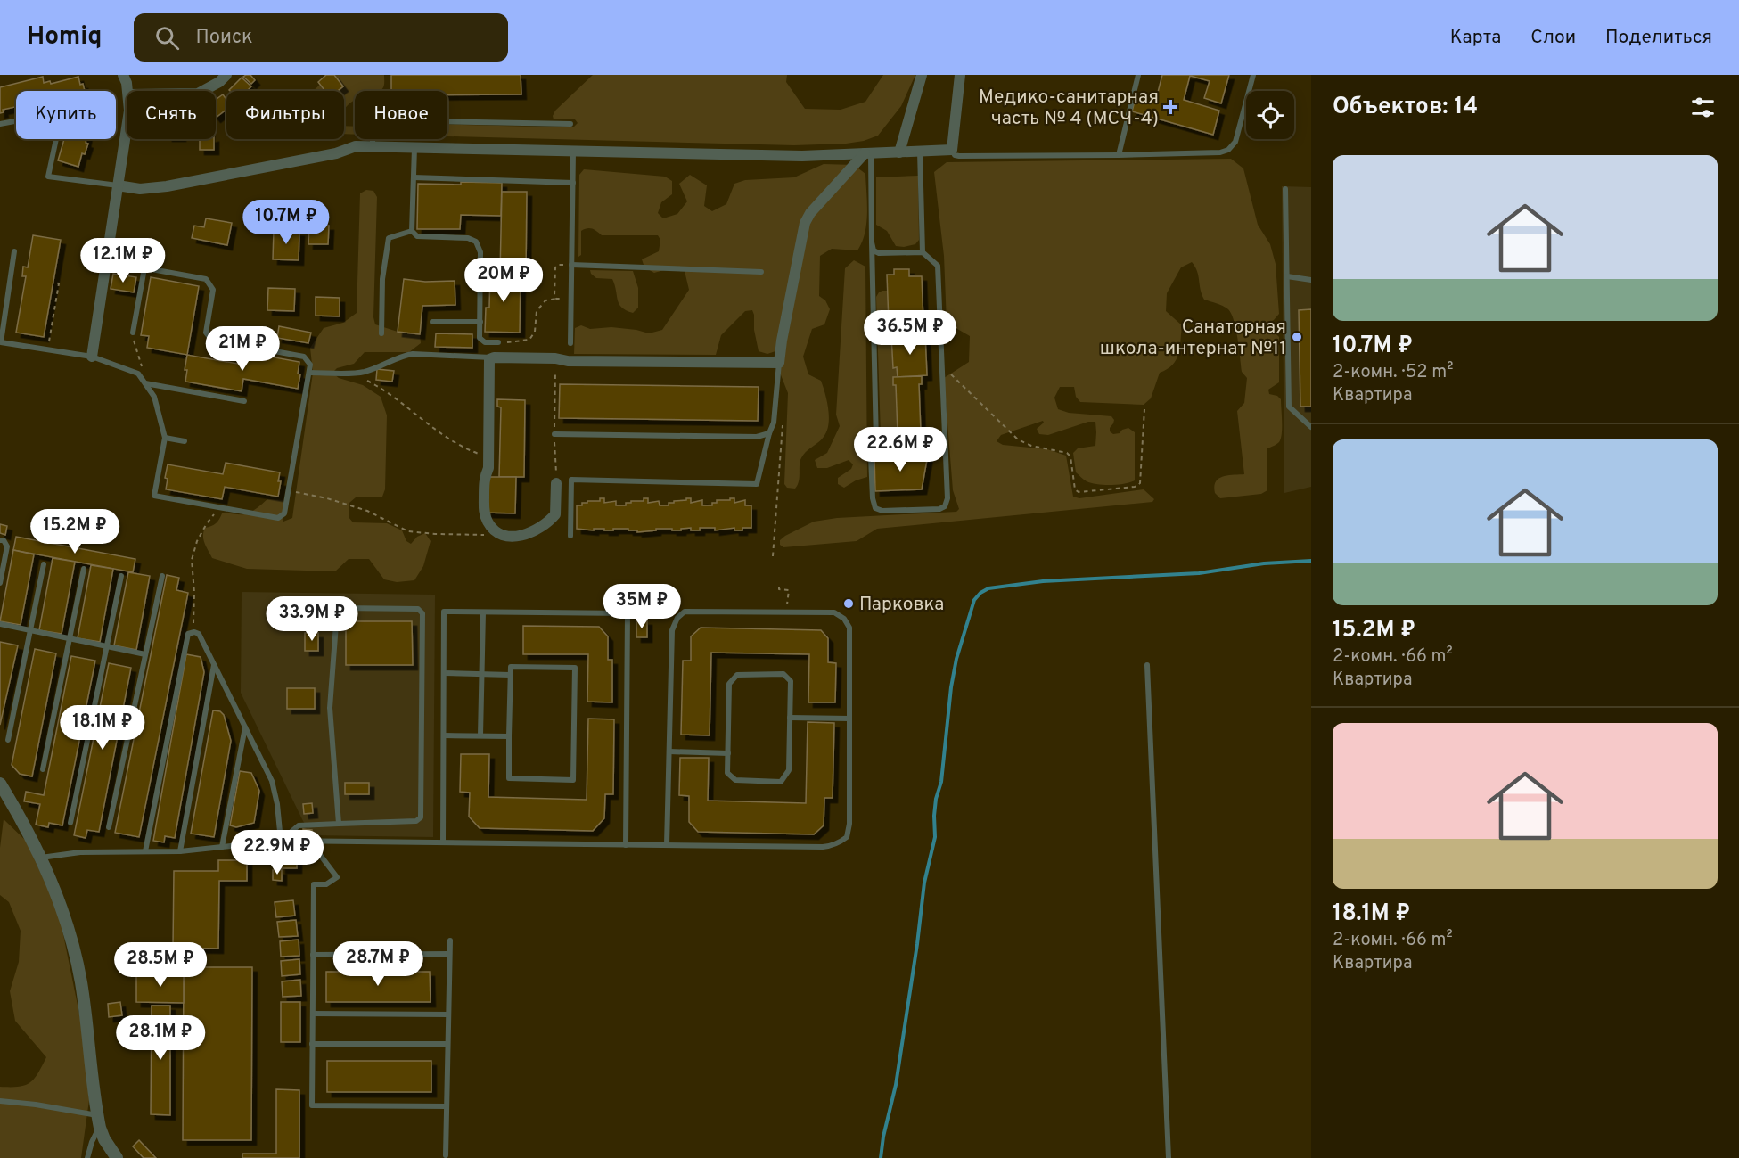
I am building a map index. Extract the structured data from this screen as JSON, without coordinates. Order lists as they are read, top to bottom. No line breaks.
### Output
{"places":{"health":["Медико-санитарная часть № 4 (МСЧ-4)"],"other":["Санаторная школа-интернат №11","Парковка"]},"page":{"header":"Homiq","search":"Поиск","nav":["Карта","Слои","Поделиться"],"heading":"Объектов: 14","chip":["Купить","Снять","Фильтры","Новое"],"list":[{"name":"10.7M ₽","note":"2-комн. · 52 m² · Квартира"},{"name":"15.2M ₽","note":"2-комн. · 66 m² · Квартира"},{"name":"18.1M ₽","note":"2-комн. · 66 m² · Квартира"}],"price":["10.7M ₽","12.1M ₽","20M ₽","36.5M ₽","21M ₽","22.6M ₽","15.2M ₽","35M ₽","33.9M ₽","18.1M ₽","22.9M ₽","28.7M ₽","28.5M ₽","28.1M ₽"]}}
